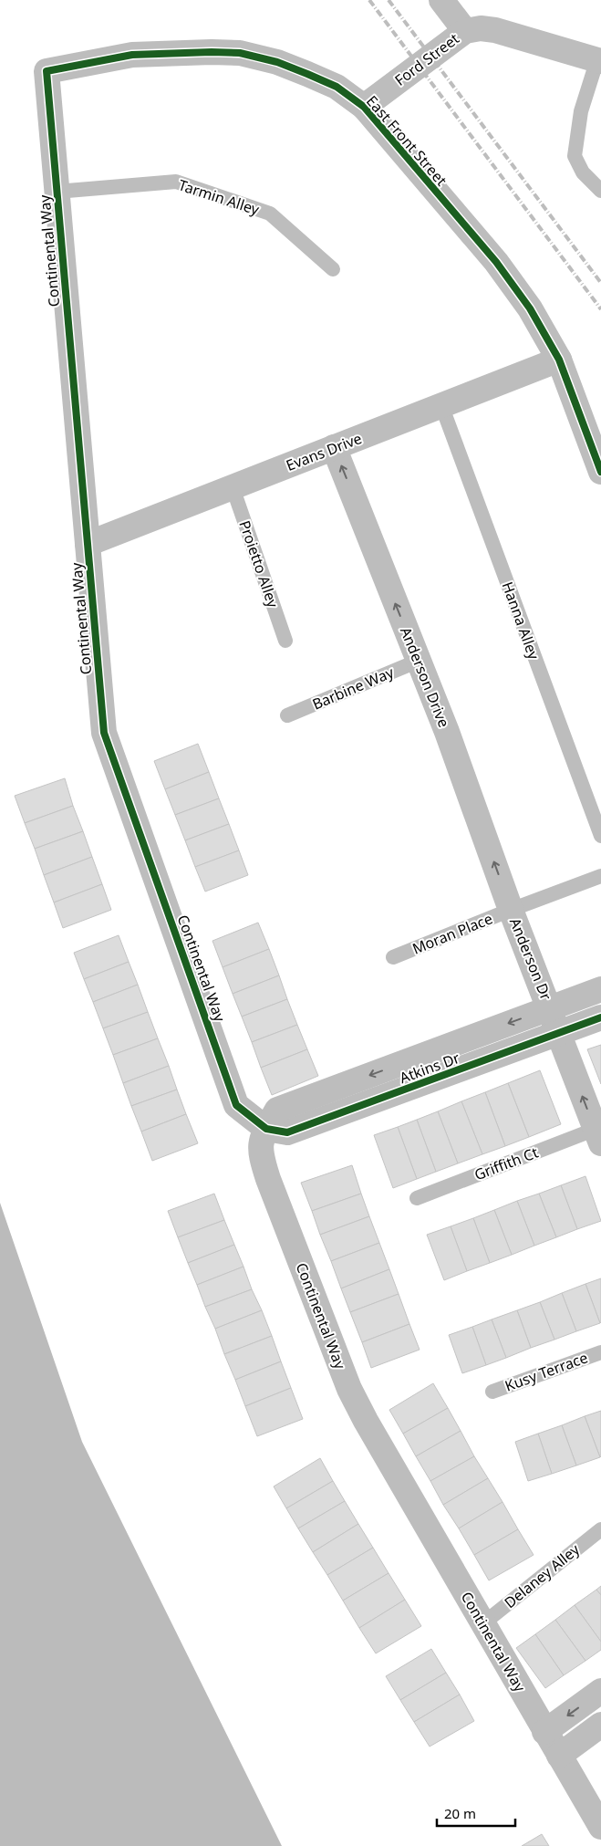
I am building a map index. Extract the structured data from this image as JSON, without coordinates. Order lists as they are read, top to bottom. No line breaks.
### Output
{"streets":{"street":["Ford Street","East Front Street","Continental Way","Evans Drive","Anderson Drive","Anderson Dr","Atkins Dr"],"lane":["Tarmin Alley","Proietto Alley","Hanna Alley","Barbine Way","Moran Place","Griffith Ct","Kusy Terrace","Delaney Alley"]},"crossings":[["Ford Street","East Front Street"],["East Front Street","Continental Way"],["East Front Street","Evans Drive"],["Tarmin Alley","Continental Way"],["Continental Way","Evans Drive"],["Continental Way","Atkins Dr"],["Continental Way","Delaney Alley"],["Evans Drive","Proietto Alley"],["Evans Drive","Hanna Alley"],["Evans Drive","Anderson Drive"],["Anderson Drive","Barbine Way"],["Anderson Drive","Moran Place"],["Anderson Drive","Anderson Dr"],["Moran Place","Anderson Dr"],["Anderson Dr","Atkins Dr"]],"one_way":["Anderson Drive"],"scale_bar":"20 m"}
